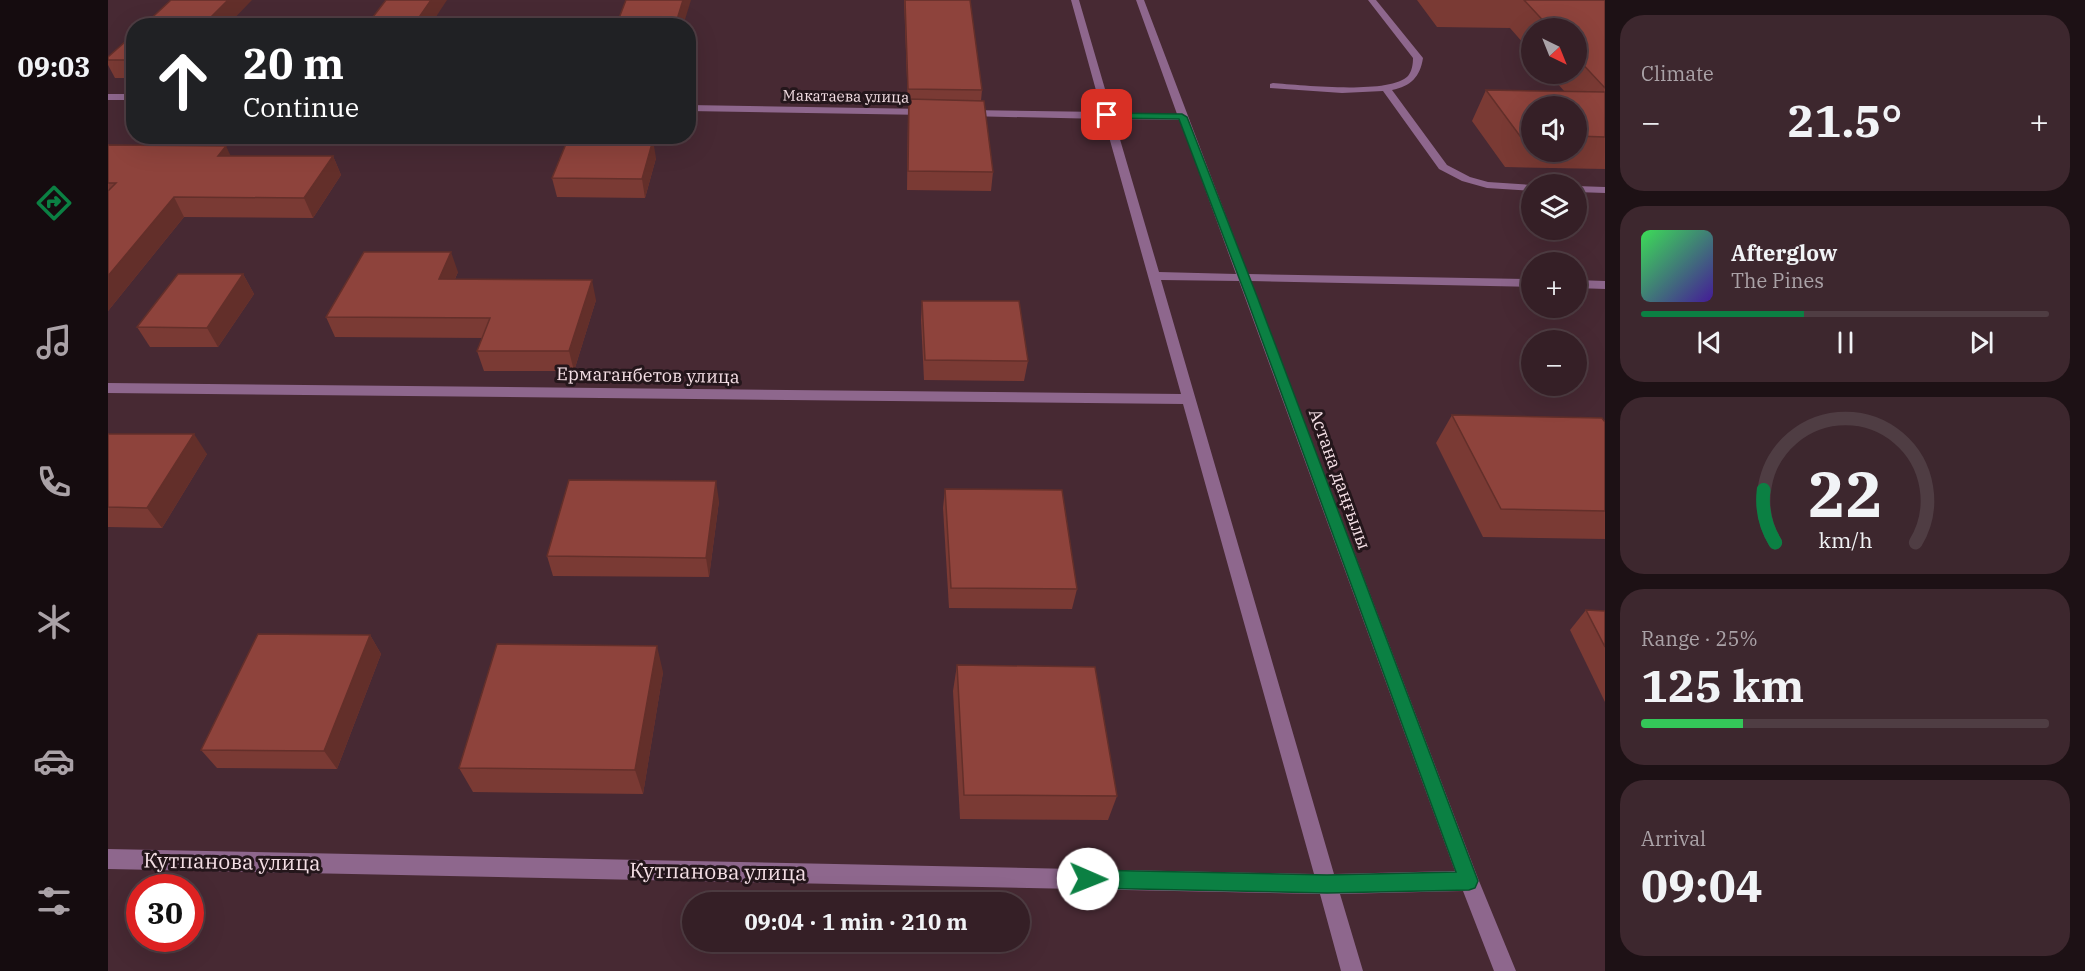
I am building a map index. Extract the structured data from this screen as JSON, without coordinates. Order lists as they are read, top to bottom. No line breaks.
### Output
{"streets":{"street":["Макатаева улица","Ермаганбетов улица","Астана даңғылы","Кутпанова улица"]},"crossings":[["Астана даңғылы","Кутпанова улица"]],"north":"bottom right","page":{"tabs":"09:03","tile":["Climate",["Range · 25%","125 km"],["Arrival","09:04"]],"map_buttons":["+","−"],"turn":["20 m","Continue"],"heat":["−","21.5°","+"],"song":["Afterglow","The Pines"],"limit":"30","trip":"09:04 · 1 min · 210 m","gauge":["22","km/h"]}}
